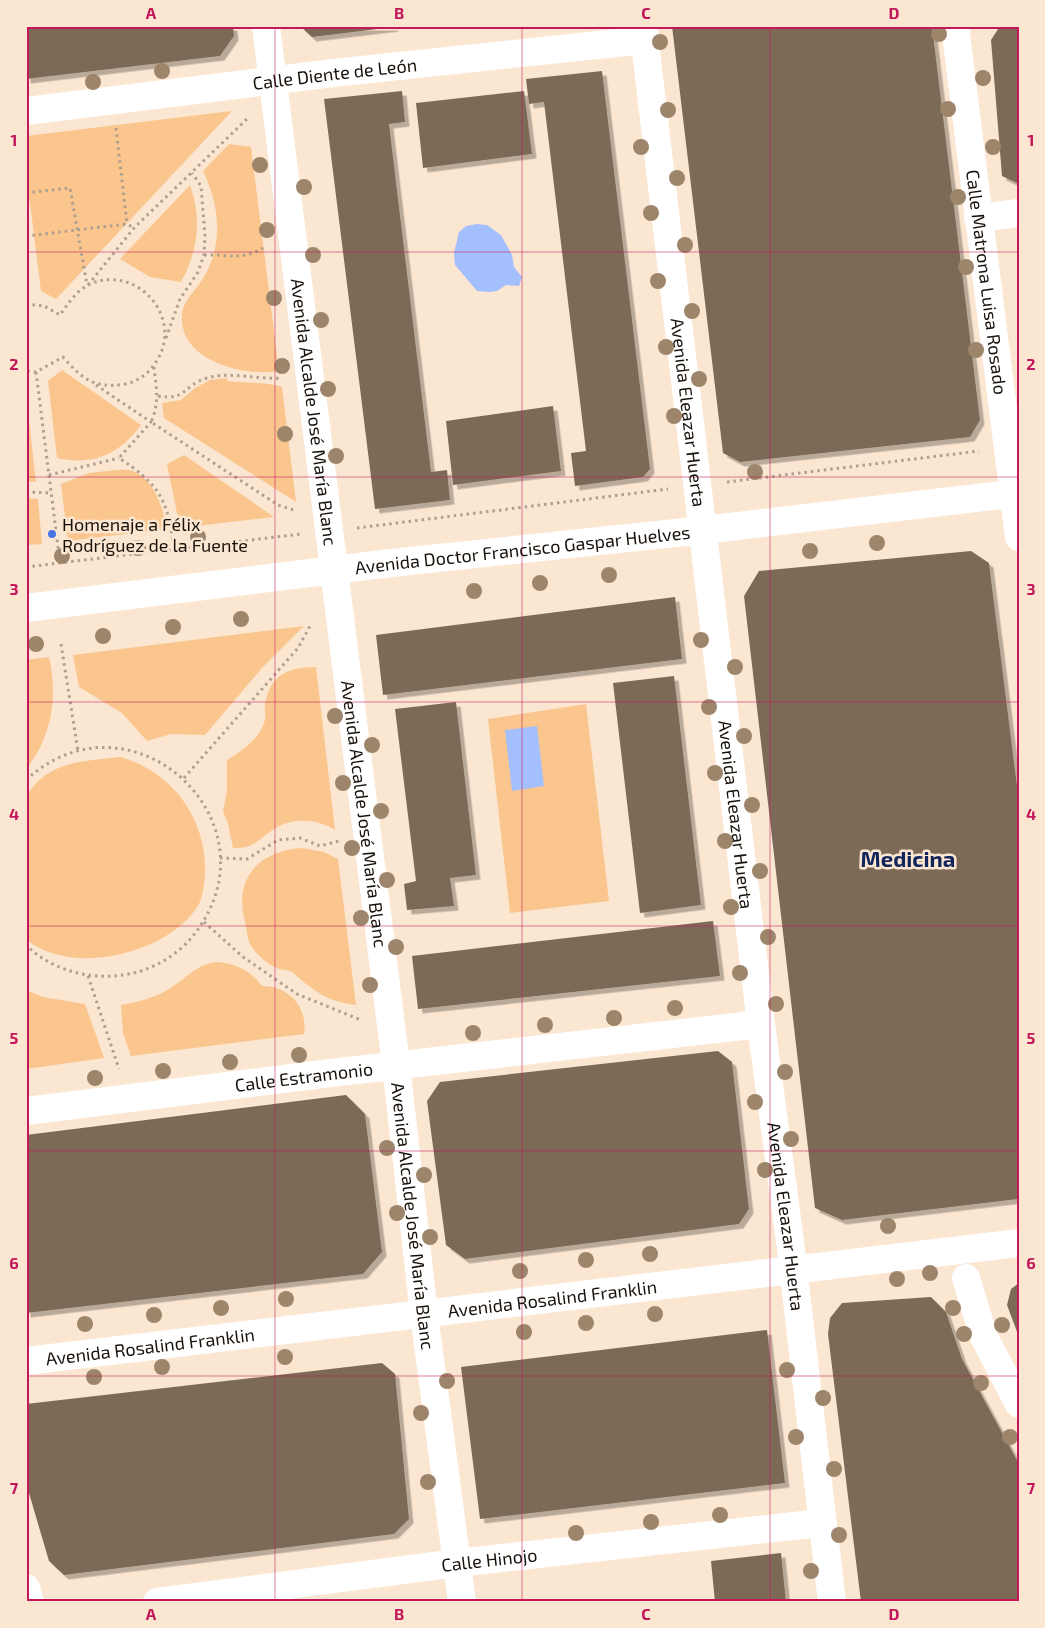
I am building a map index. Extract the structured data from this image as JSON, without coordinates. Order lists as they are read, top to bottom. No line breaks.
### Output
{"streets":{"street":["Calle Diente de León","Calle Matrona Luisa Rosado","Avenida Alcalde José María Blanc","Avenida Eleazar Huerta","Avenida Doctor Francisco Gaspar Huelves","Calle Estramonio","Avenida Rosalind Franklin","Calle Hinojo"]},"crossings":[["Calle Diente de León","Avenida Alcalde José María Blanc"],["Calle Diente de León","Avenida Eleazar Huerta"],["Calle Matrona Luisa Rosado","Avenida Doctor Francisco Gaspar Huelves"],["Avenida Alcalde José María Blanc","Avenida Doctor Francisco Gaspar Huelves"],["Avenida Alcalde José María Blanc","Calle Estramonio"],["Avenida Alcalde José María Blanc","Avenida Rosalind Franklin"],["Avenida Alcalde José María Blanc","Calle Hinojo"],["Avenida Eleazar Huerta","Avenida Doctor Francisco Gaspar Huelves"],["Avenida Eleazar Huerta","Calle Estramonio"],["Avenida Eleazar Huerta","Avenida Rosalind Franklin"],["Avenida Eleazar Huerta","Calle Hinojo"]],"districts":["Medicina"],"places":["Homenaje a Félix Rodríguez de la Fuente"],"grid":{"columns":["A","B","C","D"],"rows":["1","2","3","4","5","6","7"]}}
